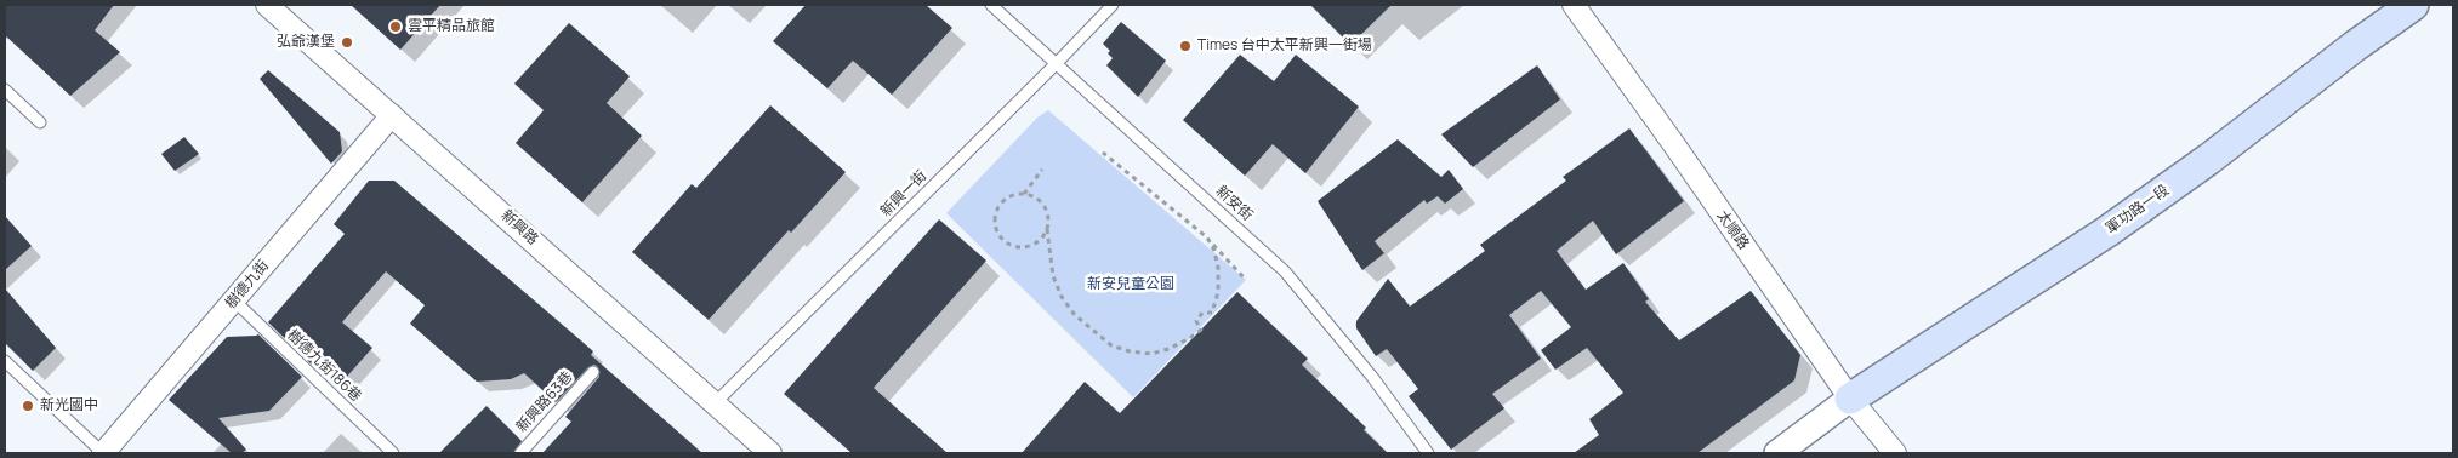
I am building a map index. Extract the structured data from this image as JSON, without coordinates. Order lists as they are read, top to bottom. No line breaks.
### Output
{"streets":{"main road":["軍功路一段"],"street":["新興路","太順路","樹德九街"],"lane":["新興一街","新安街","樹德九街186巷","新興路63巷"]},"crossings":[["新興一街","新安街"],["新興一街","新興路"],["軍功路一段","太順路"],["新興路","樹德九街"],["樹德九街","樹德九街186巷"]],"parks":["新安兒童公園"],"places":["雲平精品旅館","弘爺漢堡","Times 台中太平新興一街場","新光國中"]}
